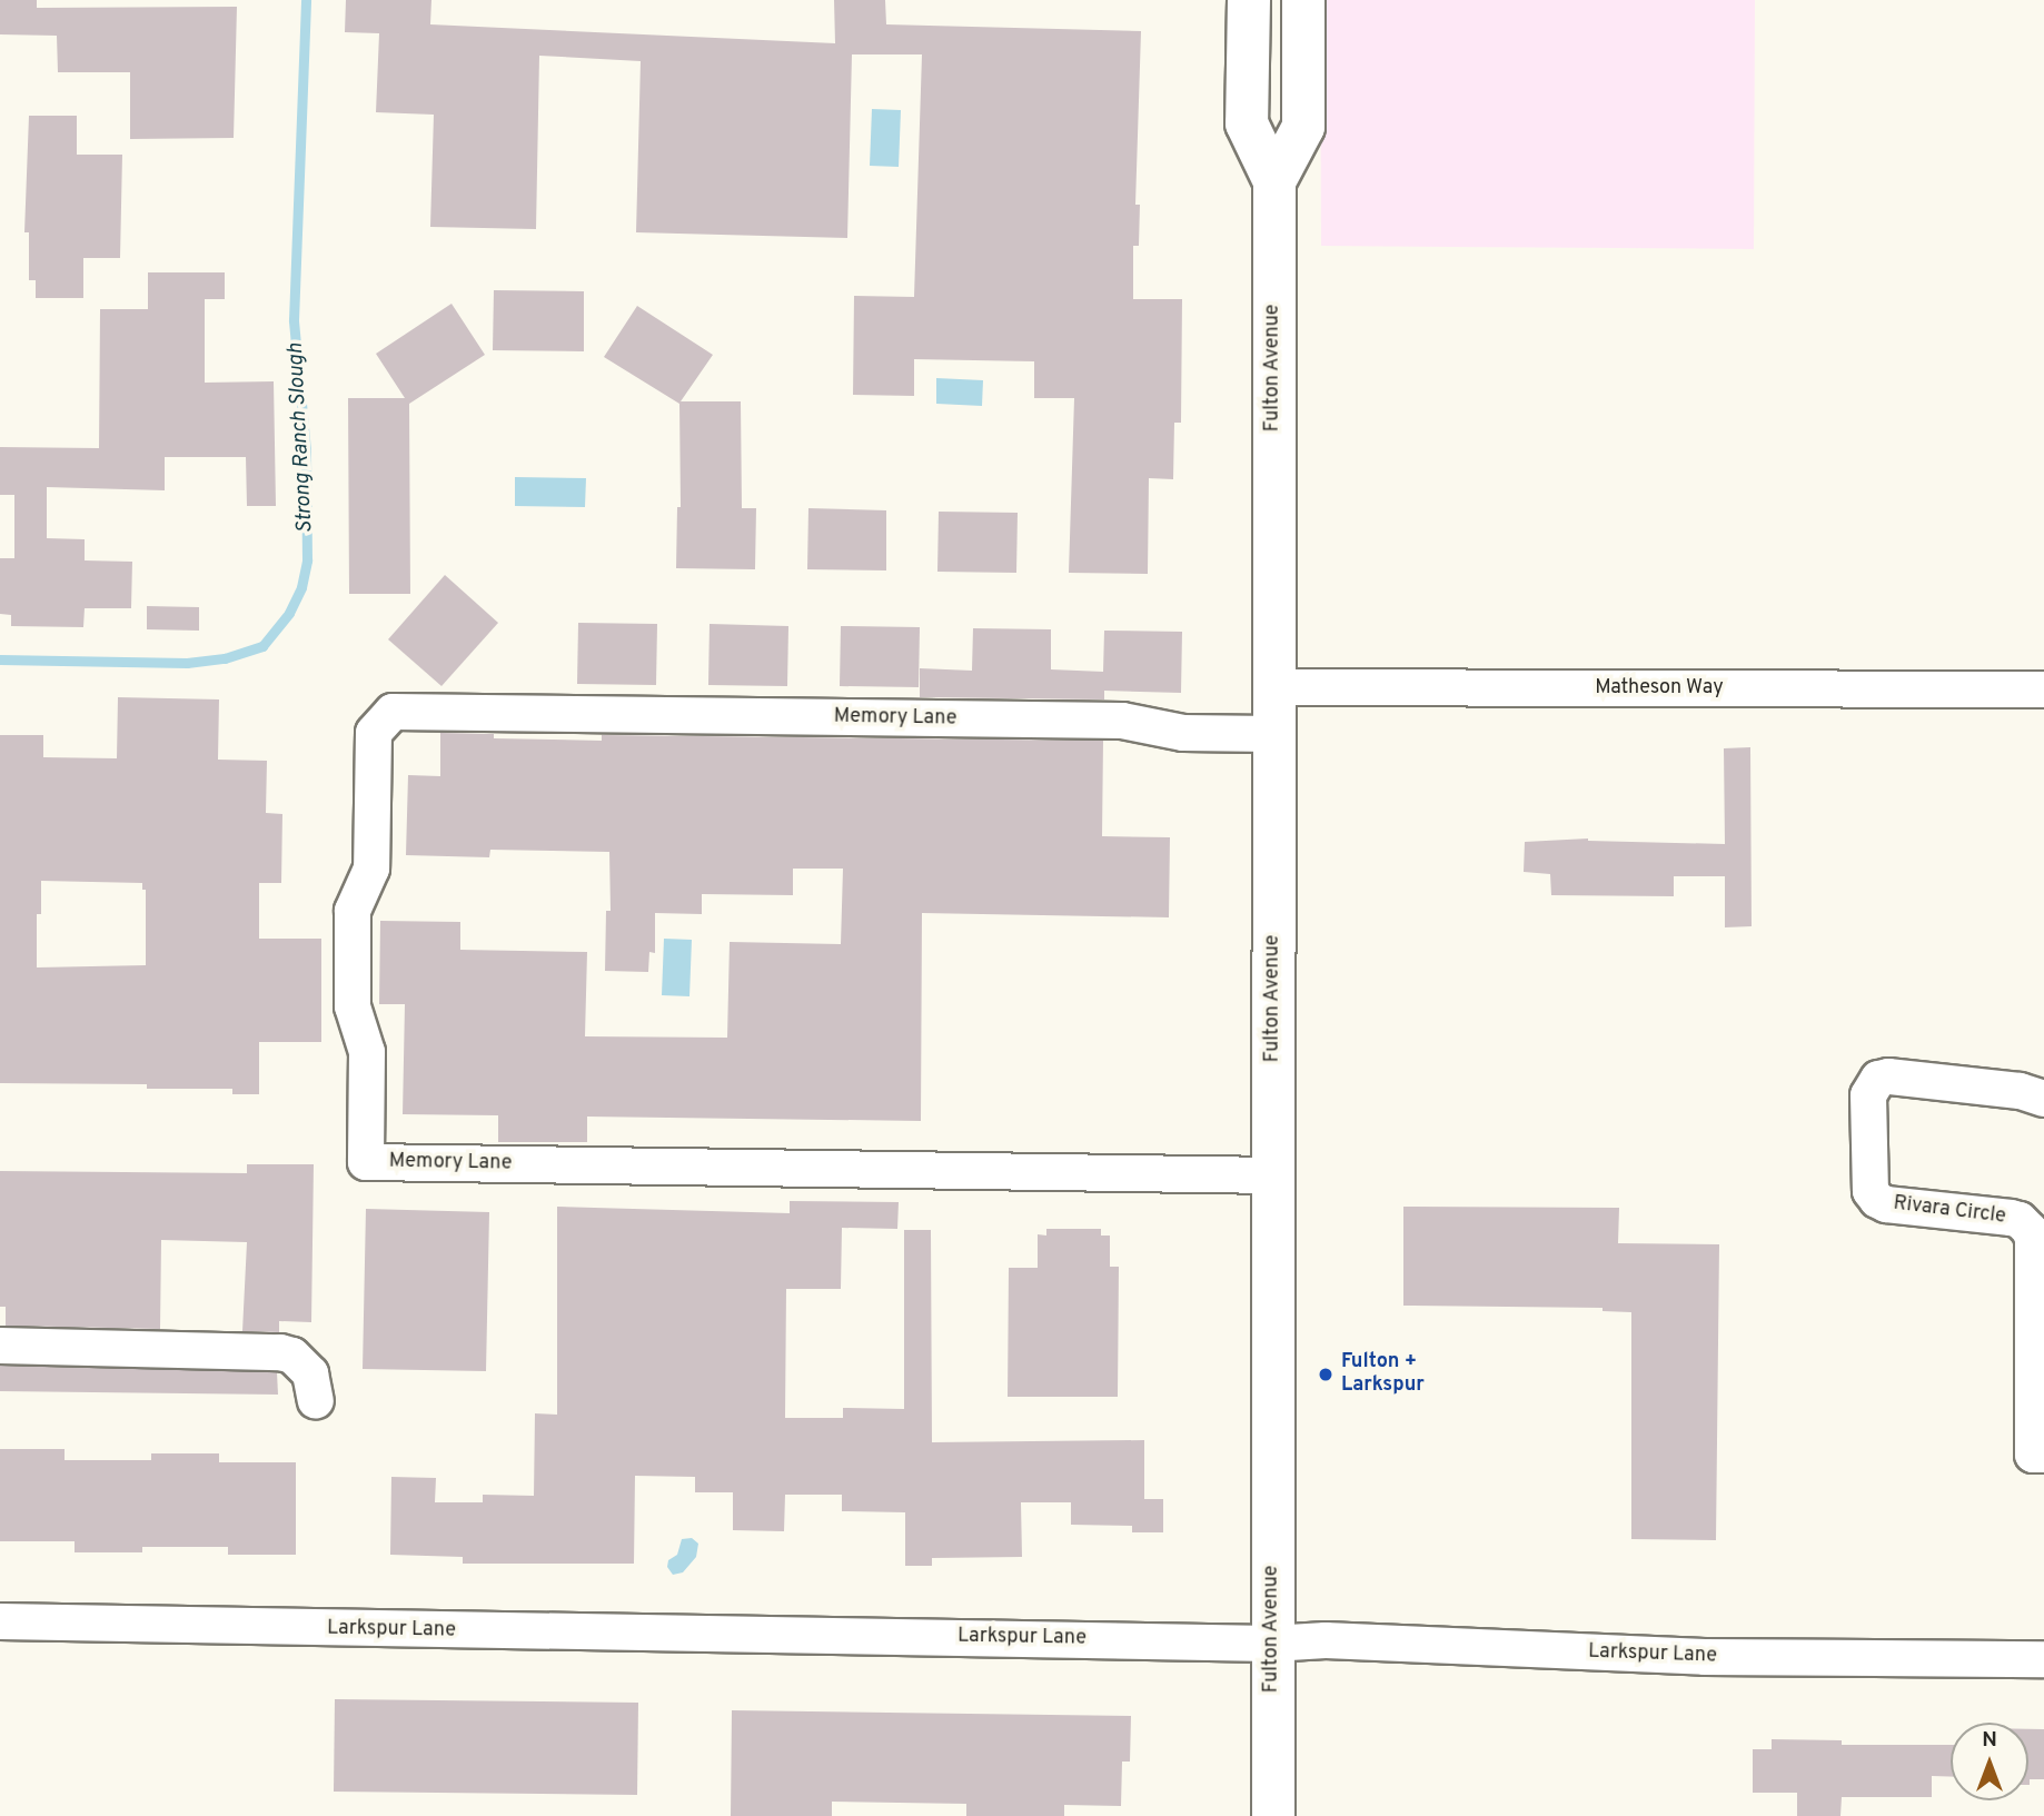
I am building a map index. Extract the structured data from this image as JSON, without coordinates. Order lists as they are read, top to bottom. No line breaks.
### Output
{"streets":{"main road":["Fulton Avenue"],"street":["Matheson Way","Memory Lane","Rivara Circle","Larkspur Lane"]},"crossings":[["Fulton Avenue","Matheson Way"],["Fulton Avenue","Memory Lane"],["Fulton Avenue","Larkspur Lane"]],"water":["Strong Ranch Slough"],"places":["Fulton + Larkspur"],"north":"top"}
